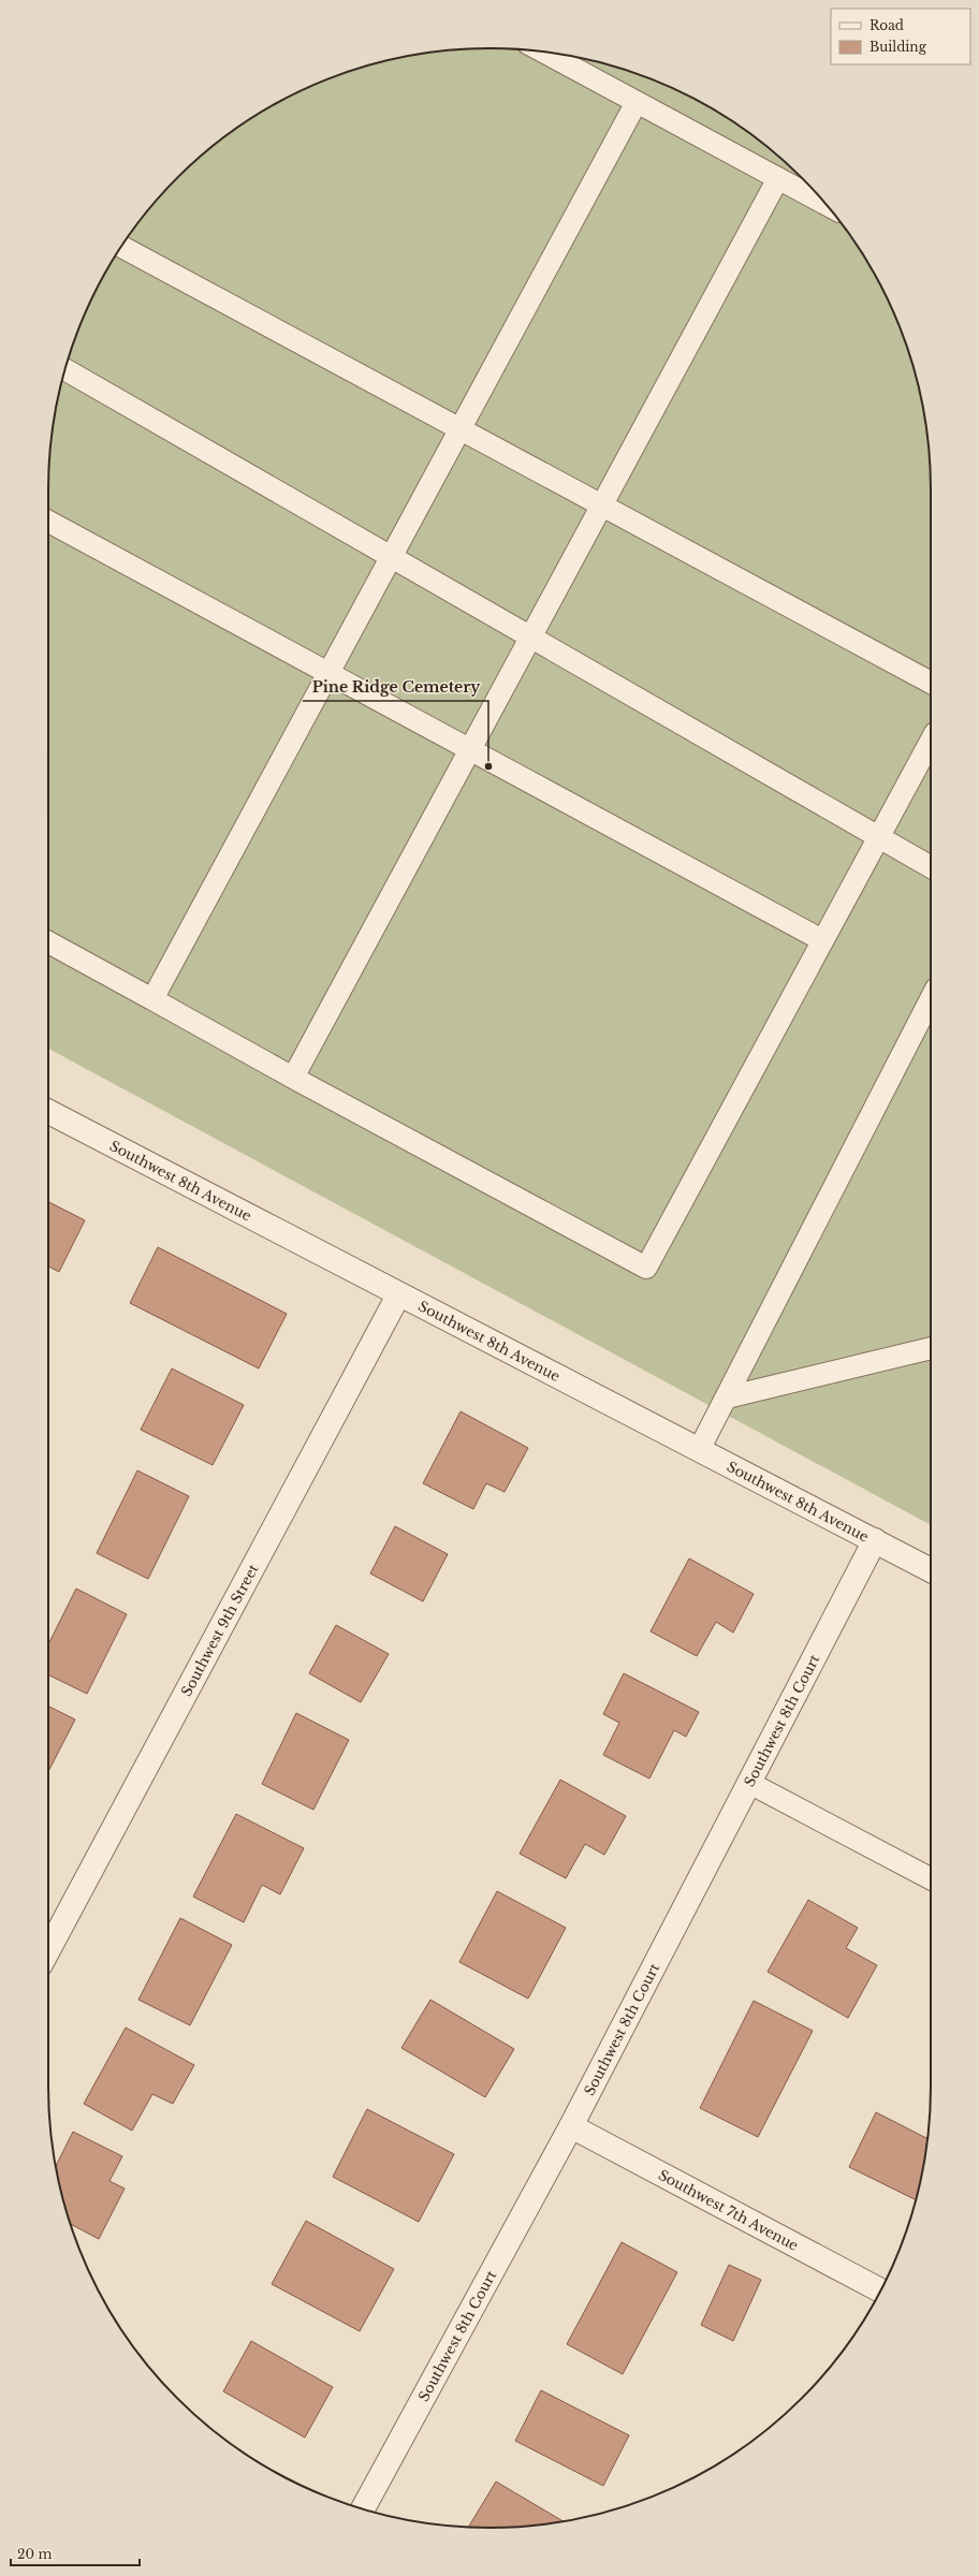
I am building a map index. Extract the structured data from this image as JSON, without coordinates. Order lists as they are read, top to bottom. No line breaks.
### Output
{"streets":{"street":["Southwest 8th Avenue","Southwest 9th Street","Southwest 8th Court","Southwest 7th Avenue"]},"crossings":[["Southwest 8th Avenue","Southwest 9th Street"],["Southwest 8th Avenue","Southwest 8th Court"],["Southwest 8th Court","Southwest 7th Avenue"]],"places":["Pine Ridge Cemetery"],"legend":["Road","Building"],"scale_bar":"20 m"}
